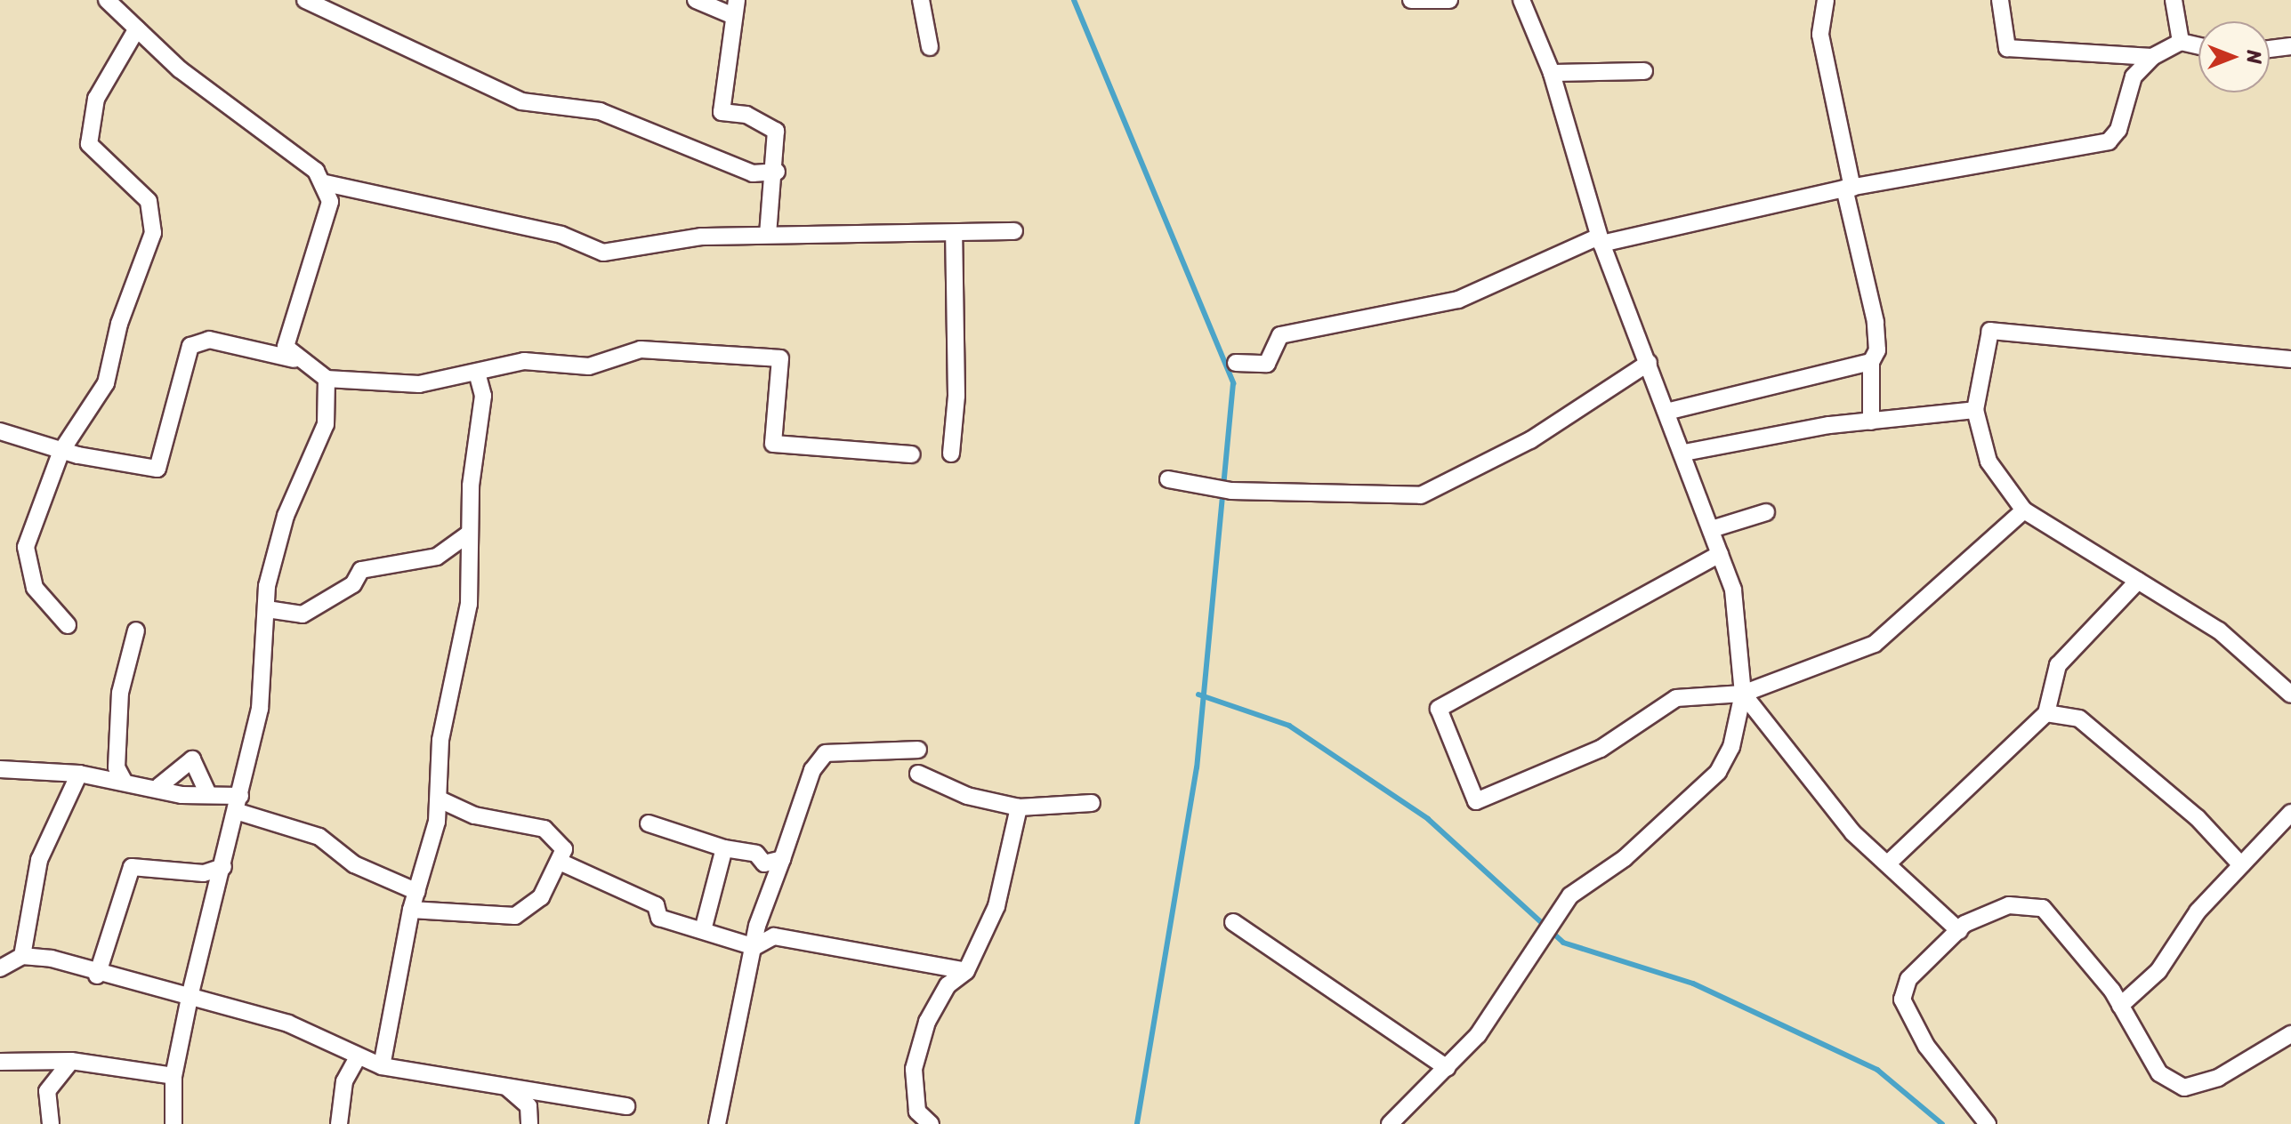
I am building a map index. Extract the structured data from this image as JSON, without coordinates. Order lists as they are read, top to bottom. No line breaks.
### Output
{"north":"right"}
